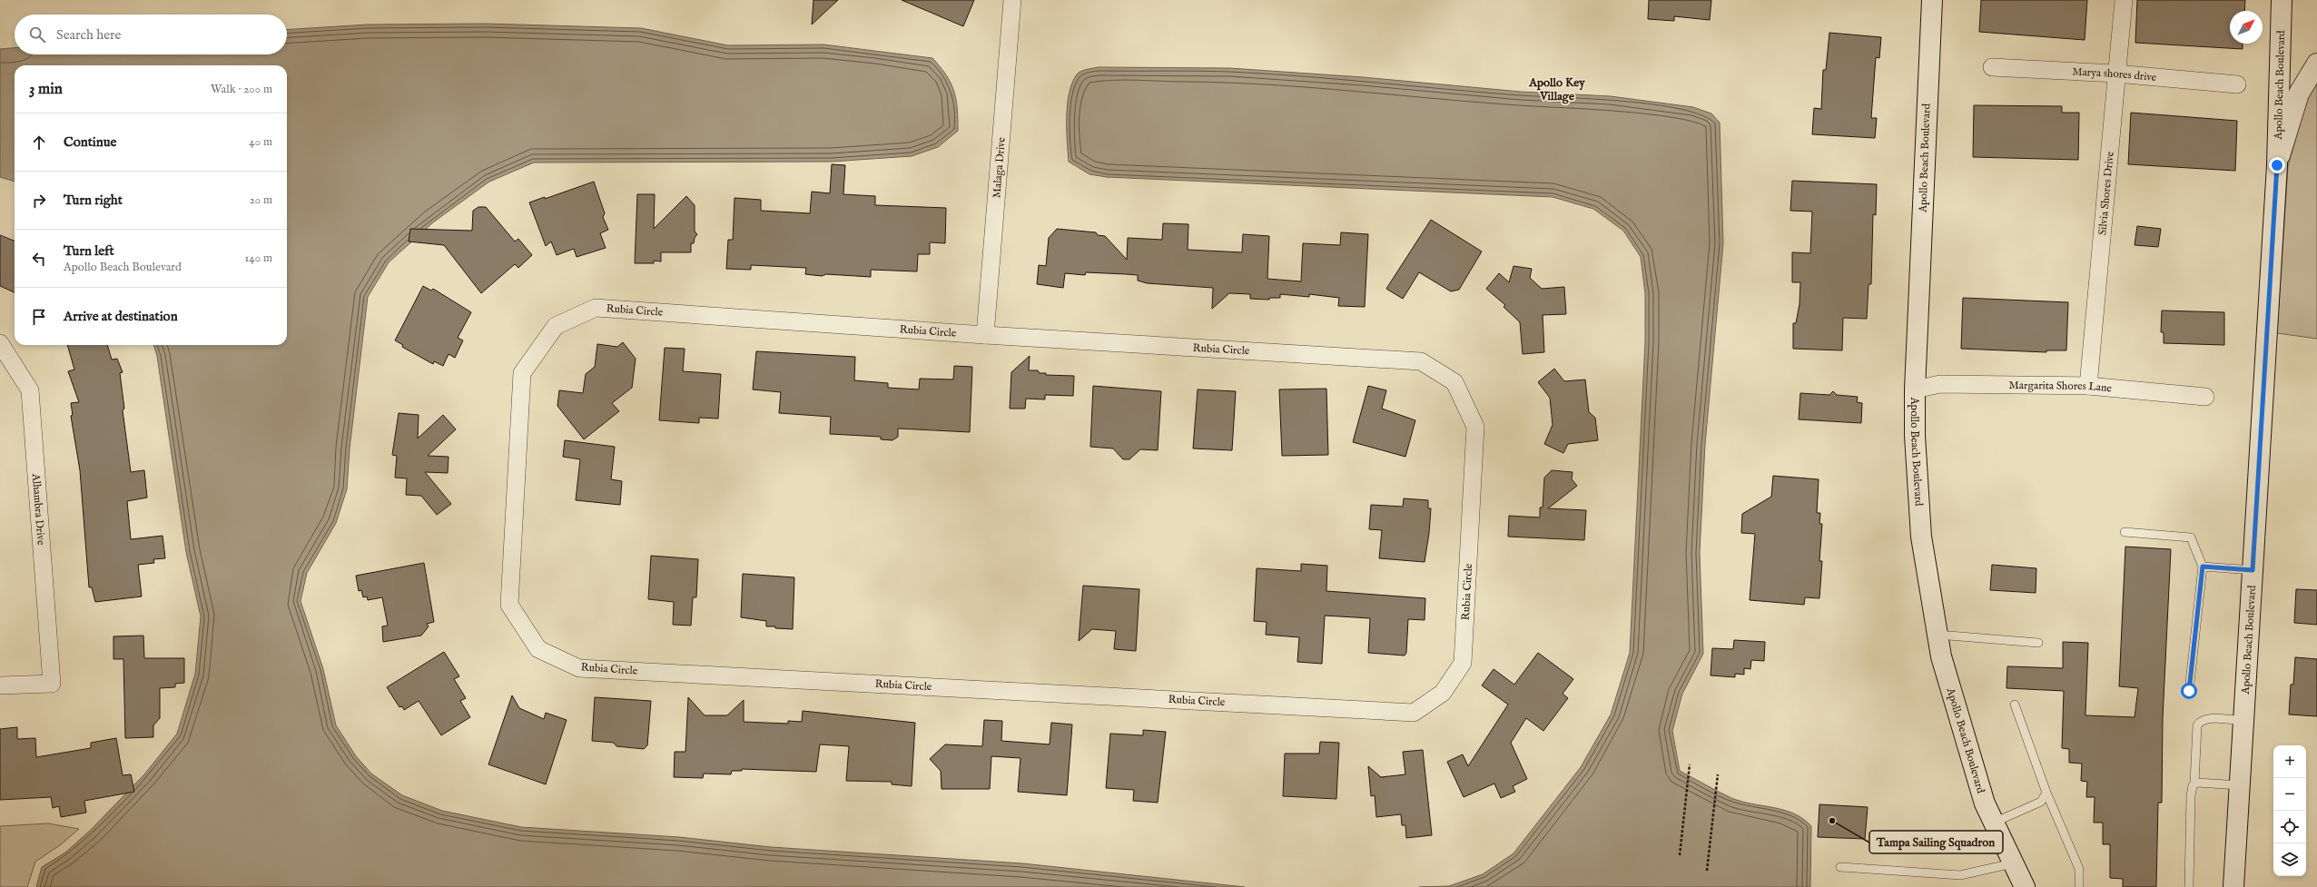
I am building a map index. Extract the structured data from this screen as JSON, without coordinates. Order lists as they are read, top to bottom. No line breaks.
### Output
{"streets":{"main road":["Apollo Beach Boulevard"],"street":["Marya shores drive","Malaga Drive","Silvia Shores Drive","Rubia Circle","Margarita Shores Lane","Alhambra Drive"]},"crossings":[["Marya shores drive","Silvia Shores Drive"],["Apollo Beach Boulevard","Margarita Shores Lane"],["Malaga Drive","Rubia Circle"],["Silvia Shores Drive","Margarita Shores Lane"]],"districts":["Apollo Key Village"],"places":["Tampa Sailing Squadron"],"north":"top right","page":{"search":"Search here","heading":["3 min","Walk · 200 m"],"list":[["Continue","40 m"],["Turn right","20 m"],["Turn left","Apollo Beach Boulevard","140 m"],"Arrive at destination"],"map_buttons":["+","−"]}}
